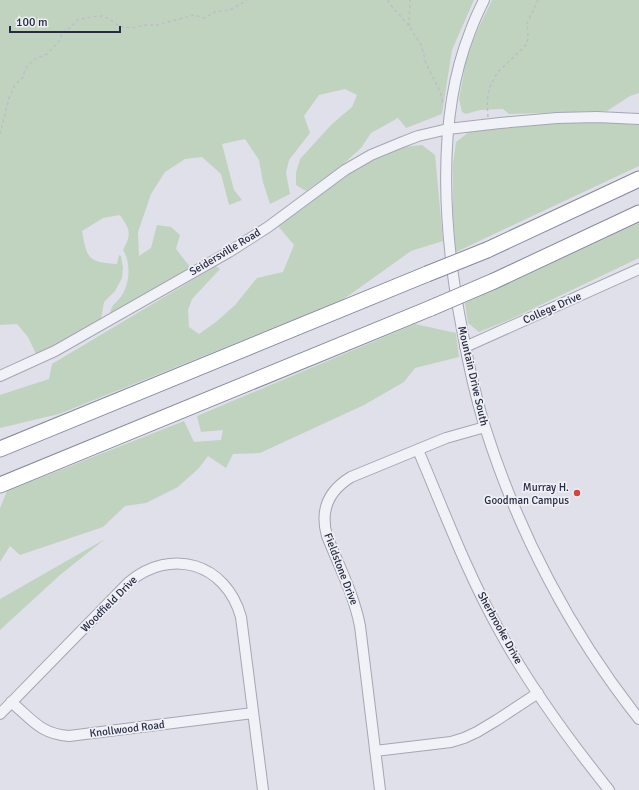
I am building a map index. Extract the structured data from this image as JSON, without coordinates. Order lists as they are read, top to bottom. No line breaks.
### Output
{"streets":{"street":["Seidersville Road","College Drive","Mountain Drive South","Fieldstone Drive","Woodfield Drive","Sherbrooke Drive","Knollwood Road"]},"crossings":[["Seidersville Road","Mountain Drive South"],["College Drive","Mountain Drive South"],["Mountain Drive South","Fieldstone Drive"],["Fieldstone Drive","Sherbrooke Drive"],["Woodfield Drive","Knollwood Road"]],"places":["Murray H. Goodman Campus"],"scale_bar":"100 m"}
